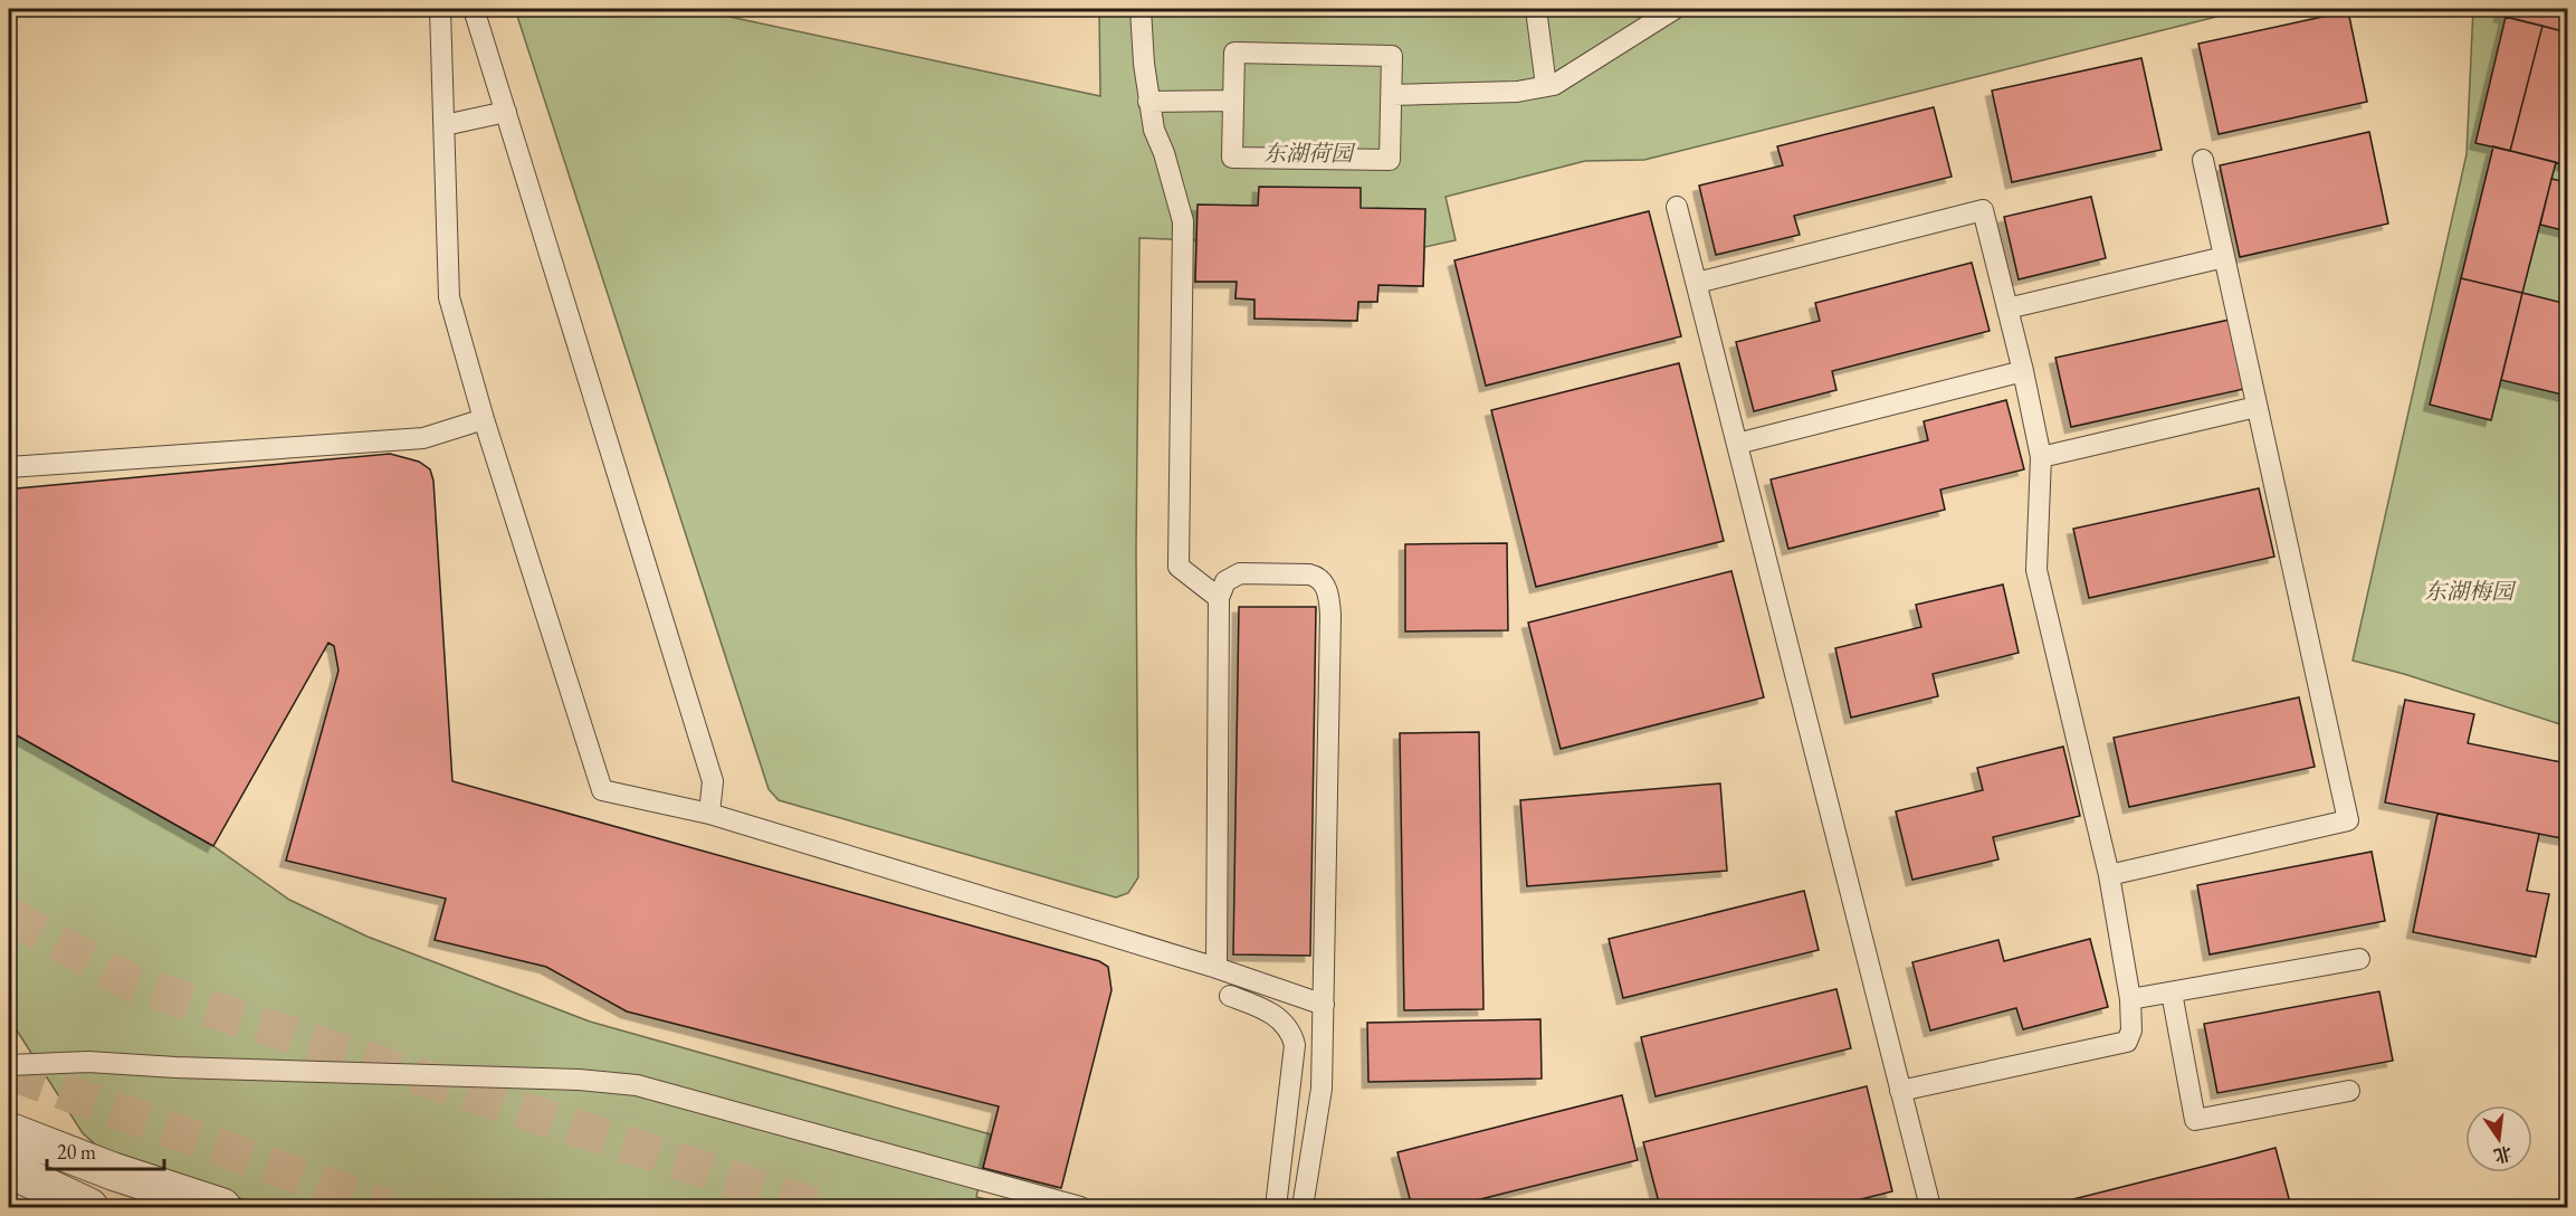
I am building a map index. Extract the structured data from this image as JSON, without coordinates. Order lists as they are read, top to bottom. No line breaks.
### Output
{"parks":["东湖荷园","东湖梅园"],"scale_bar":"20 m","north":"bottom"}
